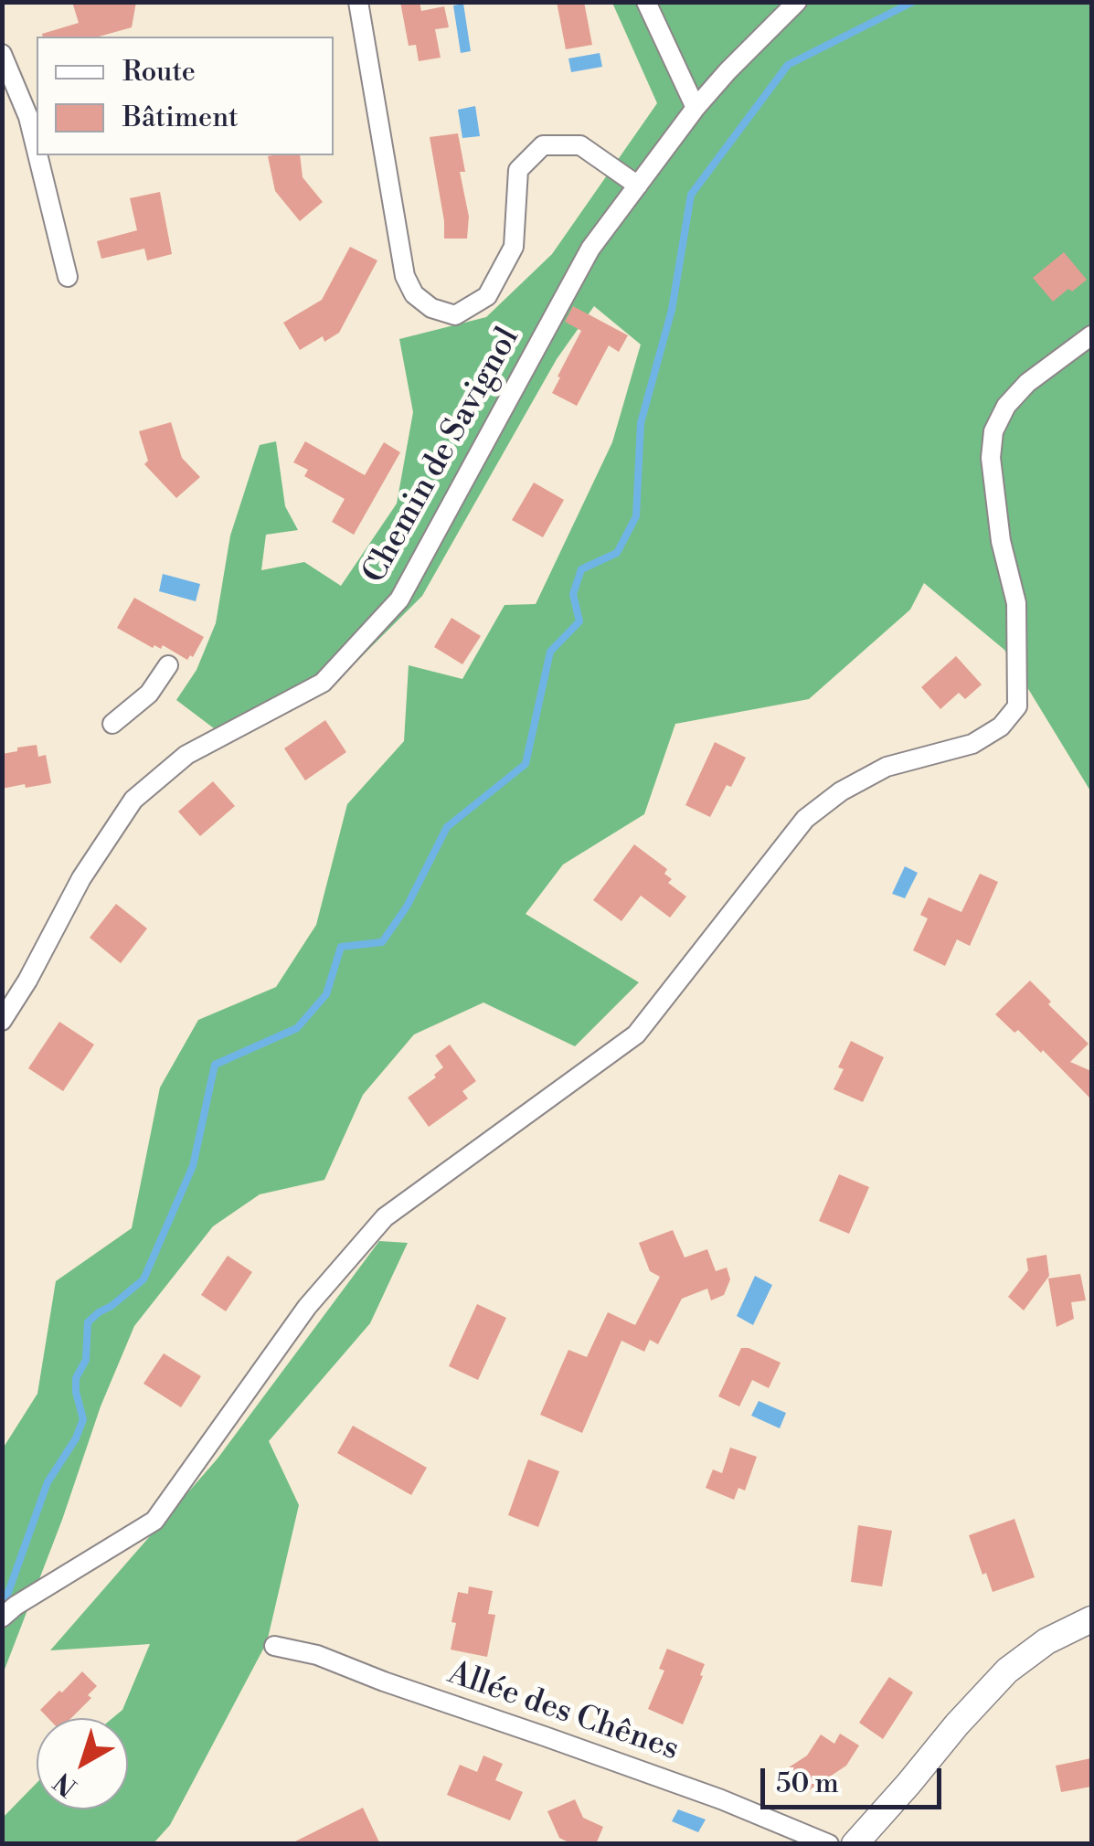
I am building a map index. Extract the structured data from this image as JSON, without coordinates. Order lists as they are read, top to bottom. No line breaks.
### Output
{"streets":{"street":["Chemin de Savignol","Allée des Chênes"]},"legend":["Route","Bâtiment"],"scale_bar":"50 m","north":"bottom left"}
